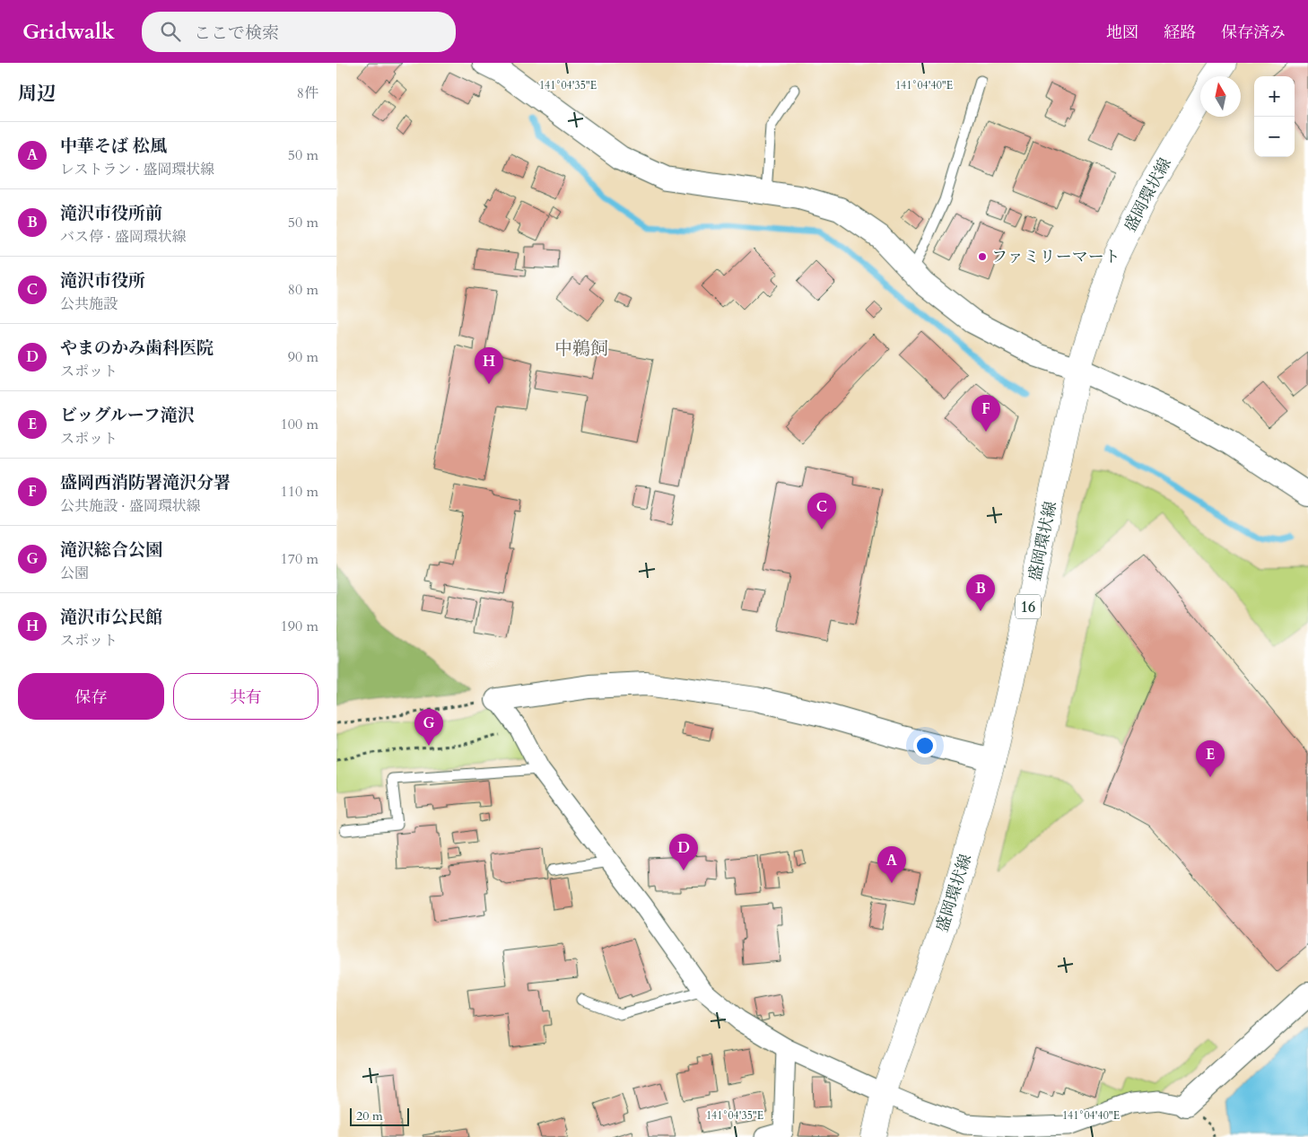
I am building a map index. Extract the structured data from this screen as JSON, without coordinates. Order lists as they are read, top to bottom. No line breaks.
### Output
{"streets":{"main road":["盛岡環状線","16"]},"districts":["中鵜飼"],"places":["ファミリーマート"],"scale_bar":"20 m","north":"top","page":{"header":"Gridwalk","search":"ここで検索","nav":["地図","経路","保存済み"],"heading":["周辺","8件"],"map_buttons":["+","−"],"list":[{"mark":"A","name":"中華そば 松風","note":"レストラン · 盛岡環状線","value":"50 m"},{"mark":"B","name":"滝沢市役所前","note":"バス停 · 盛岡環状線","value":"50 m"},{"mark":"C","name":"滝沢市役所","note":"公共施設","value":"80 m"},{"mark":"D","name":"やまのかみ歯科医院","note":"スポット","value":"90 m"},{"mark":"E","name":"ビッグルーフ滝沢","note":"スポット","value":"100 m"},{"mark":"F","name":"盛岡西消防署滝沢分署","note":"公共施設 · 盛岡環状線","value":"110 m"},{"mark":"G","name":"滝沢総合公園","note":"公園","value":"170 m"},{"mark":"H","name":"滝沢市公民館","note":"スポット","value":"190 m"}],"pins":["H","F","C","B","G","E","D","A"],"buttons":["保存","共有"],"scale":"20 m"},"coordinates":["141°04'40\"E","141°04'35\"E"]}
